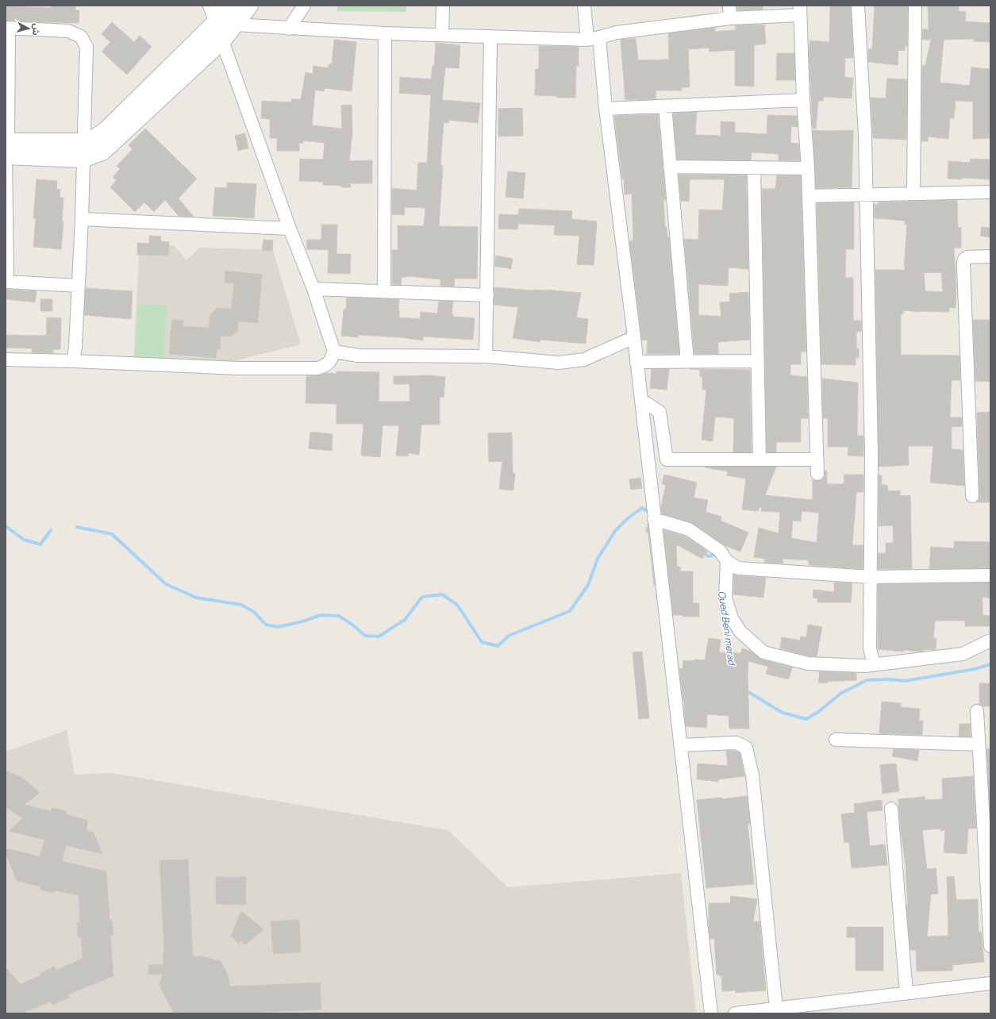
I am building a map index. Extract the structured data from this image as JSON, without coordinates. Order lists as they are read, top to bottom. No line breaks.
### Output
{"water":["Oued Beni merad"],"north":"right"}
